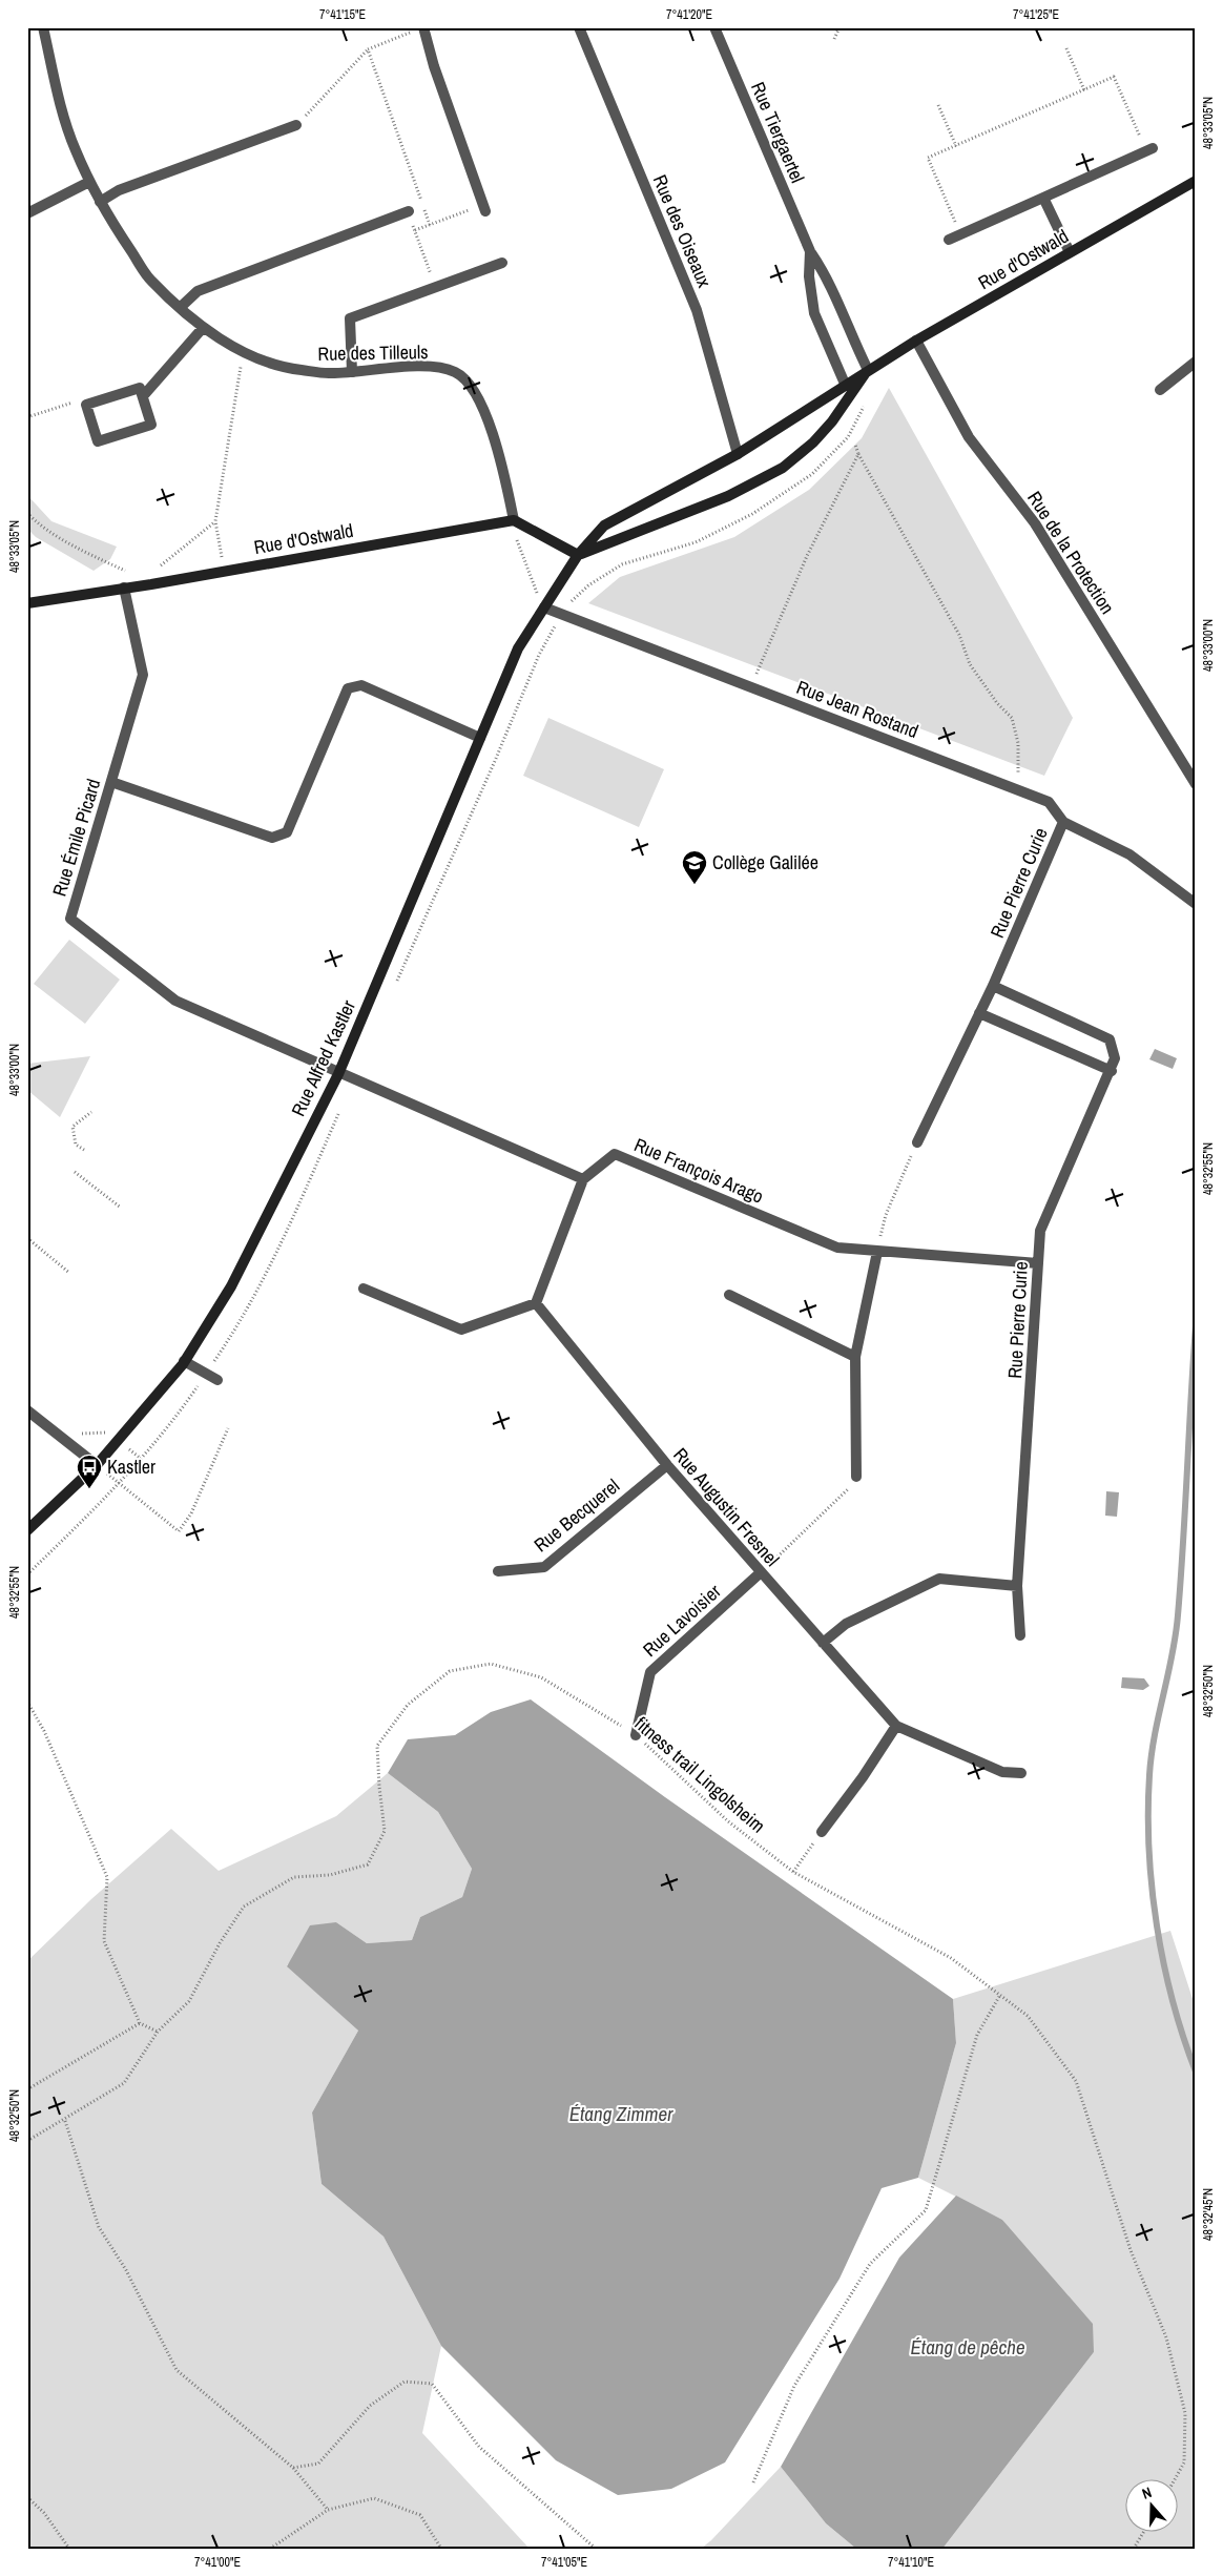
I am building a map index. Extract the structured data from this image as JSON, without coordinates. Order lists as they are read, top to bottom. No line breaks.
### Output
{"streets":{"main road":["Rue d'Ostwald","Rue Alfred Kastler"],"street":["Rue Tiergaertel","Rue des Oiseaux","Rue des Tilleuls","Rue de la Protection","Rue Jean Rostand","Rue Émile Picard","Rue Pierre Curie","Rue François Arago","Rue Augustin Fresnel","Rue Becquerel","Rue Lavoisier"],"path":["fitness trail Lingolsheim"]},"crossings":[["Rue Tiergaertel","Rue d'Ostwald"],["Rue des Oiseaux","Rue d'Ostwald"],["Rue d'Ostwald","Rue des Tilleuls"],["Rue d'Ostwald","Rue de la Protection"],["Rue d'Ostwald","Rue Émile Picard"],["Rue d'Ostwald","Rue Alfred Kastler"],["Rue Jean Rostand","Rue Pierre Curie"],["Rue Jean Rostand","Rue Alfred Kastler"],["Rue Émile Picard","Rue Alfred Kastler"],["Rue Pierre Curie","Rue François Arago"],["Rue Augustin Fresnel","Rue Becquerel"],["Rue Augustin Fresnel","Rue Lavoisier"],["Rue Lavoisier","fitness trail Lingolsheim"]],"water":["Étang Zimmer","Étang de pêche"],"places":{"school or university":["Collège Galilée"],"bus stop":["Kastler"]},"north":"top","coordinates":["7°41'15\"E","7°41'20\"E","7°41'25\"E","48°33'05\"N","48°33'00\"N","48°32'55\"N","48°32'50\"N","48°32'45\"N","7°41'00\"E","7°41'05\"E","7°41'10\"E"]}
